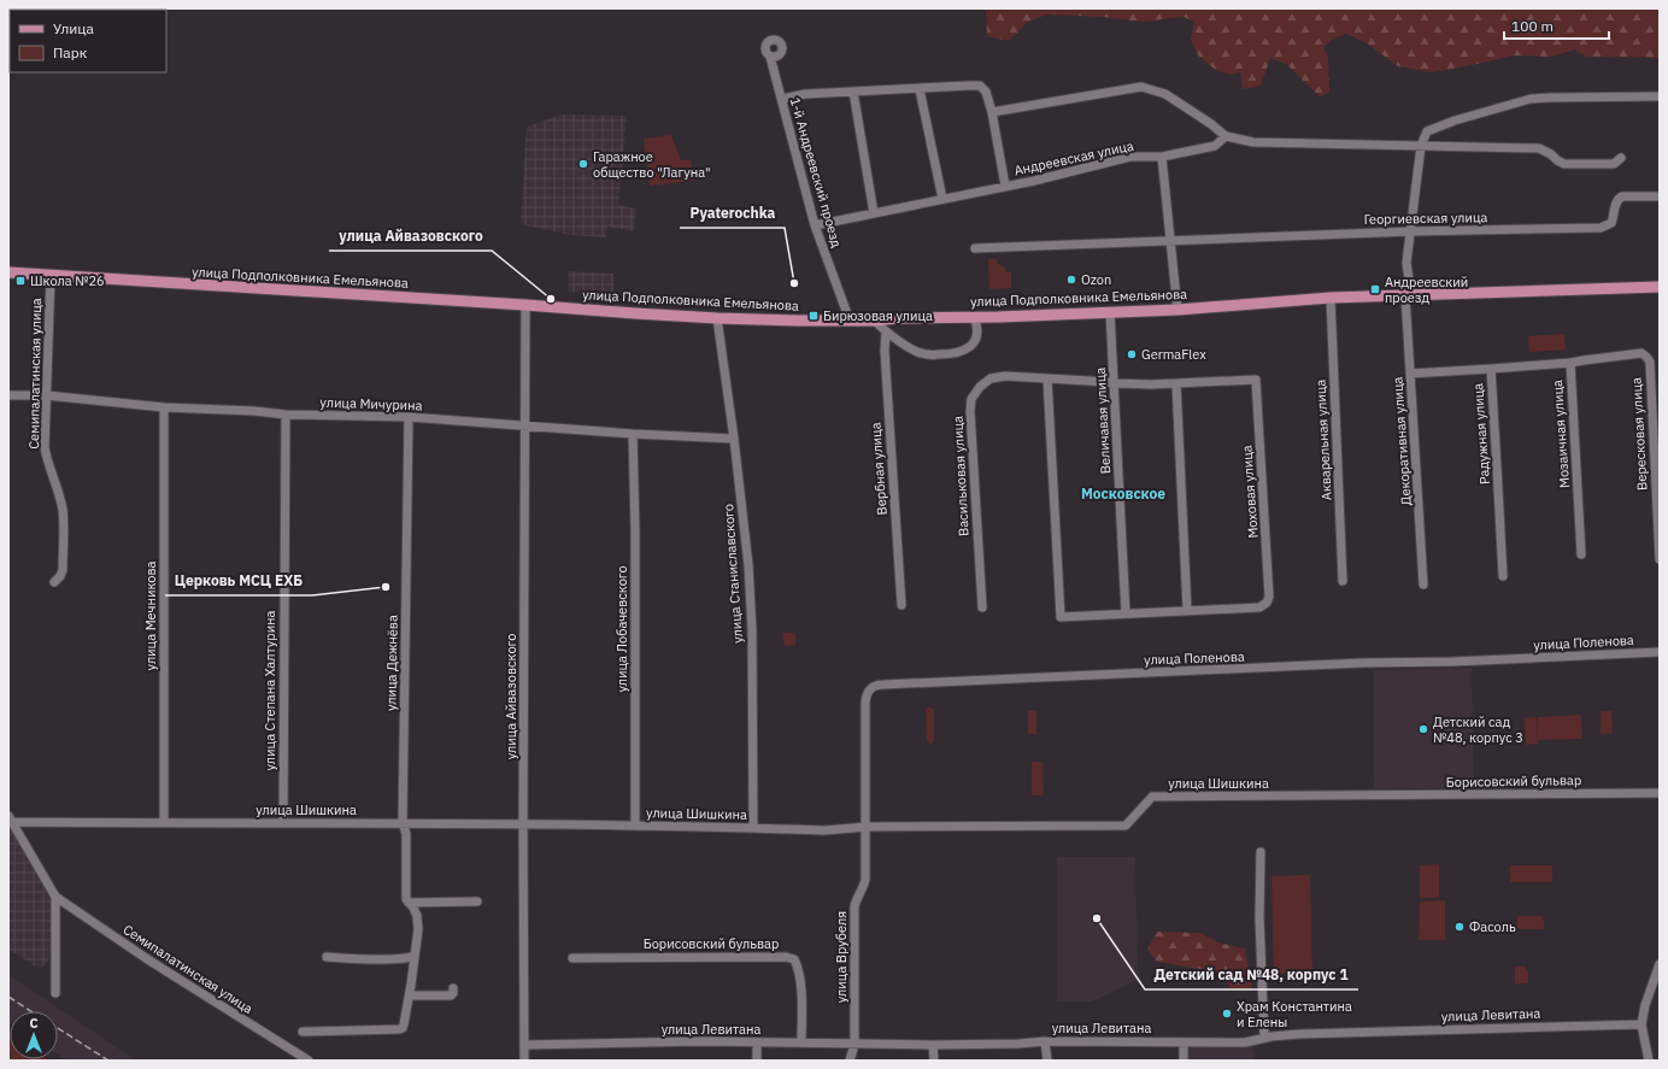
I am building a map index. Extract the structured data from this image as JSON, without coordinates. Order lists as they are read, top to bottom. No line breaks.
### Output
{"streets":{"main road":["улица Подполковника Емельянова"],"street":["Андреевская улица","1-й Андреевский проезд","Георгиевская улица","Семипалатинская улица","улица Мичурина","Величавая улица","Радужная улица","Мозаичная улица","Вересковая улица","Акварельная улица","Декоративная улица","Вербная улица","Васильковая улица","Моховая улица","улица Станиславского","улица Мечникова","улица Лобачевского","улица Поленова","улица Дежнёва","улица Степана Халтурина","улица Айвазовского","Борисовский бульвар","улица Шишкина","улица Врубеля","улица Левитана"]},"crossings":[["Андреевская улица","1-й Андреевский проезд"],["1-й Андреевский проезд","улица Подполковника Емельянова"],["Георгиевская улица","Декоративная улица"],["улица Подполковника Емельянова","Семипалатинская улица"],["улица Подполковника Емельянова","Величавая улица"],["улица Подполковника Емельянова","Акварельная улица"],["улица Подполковника Емельянова","Декоративная улица"],["улица Подполковника Емельянова","улица Станиславского"],["улица Подполковника Емельянова","улица Айвазовского"],["Семипалатинская улица","улица Мичурина"],["улица Мичурина","улица Станиславского"],["улица Мичурина","улица Мечникова"],["улица Мичурина","улица Лобачевского"],["улица Мичурина","улица Дежнёва"],["улица Мичурина","улица Степана Халтурина"],["улица Мичурина","улица Айвазовского"],["Величавая улица","Моховая улица"],["Радужная улица","Мозаичная улица"],["Радужная улица","Декоративная улица"],["Мозаичная улица","Вересковая улица"],["Васильковая улица","Моховая улица"],["улица Станиславского","улица Шишкина"],["улица Мечникова","улица Шишкина"],["улица Лобачевского","улица Шишкина"],["улица Поленова","улица Шишкина"],["улица Поленова","улица Врубеля"],["улица Дежнёва","улица Шишкина"],["улица Степана Халтурина","улица Шишкина"],["улица Айвазовского","улица Шишкина"],["улица Айвазовского","улица Левитана"],["Борисовский бульвар","улица Шишкина"],["Борисовский бульвар","улица Левитана"],["улица Шишкина","улица Врубеля"],["улица Врубеля","улица Левитана"]],"districts":["Московское"],"places":{"other":["Гаражное общество \"Лагуна\"","Ozon","Pyaterochka","улица Айвазовского","GermaFlex","Церковь МСЦ ЕХБ","Детский сад №48, корпус 3","Детский сад №48, корпус 1","Фасоль","Храм Константина и Елены"],"transit":["Школа №26","Андреевский проезд","Бирюзовая улица"]},"legend":["Улица","Парк"],"scale_bar":"100 m","north":"top"}
